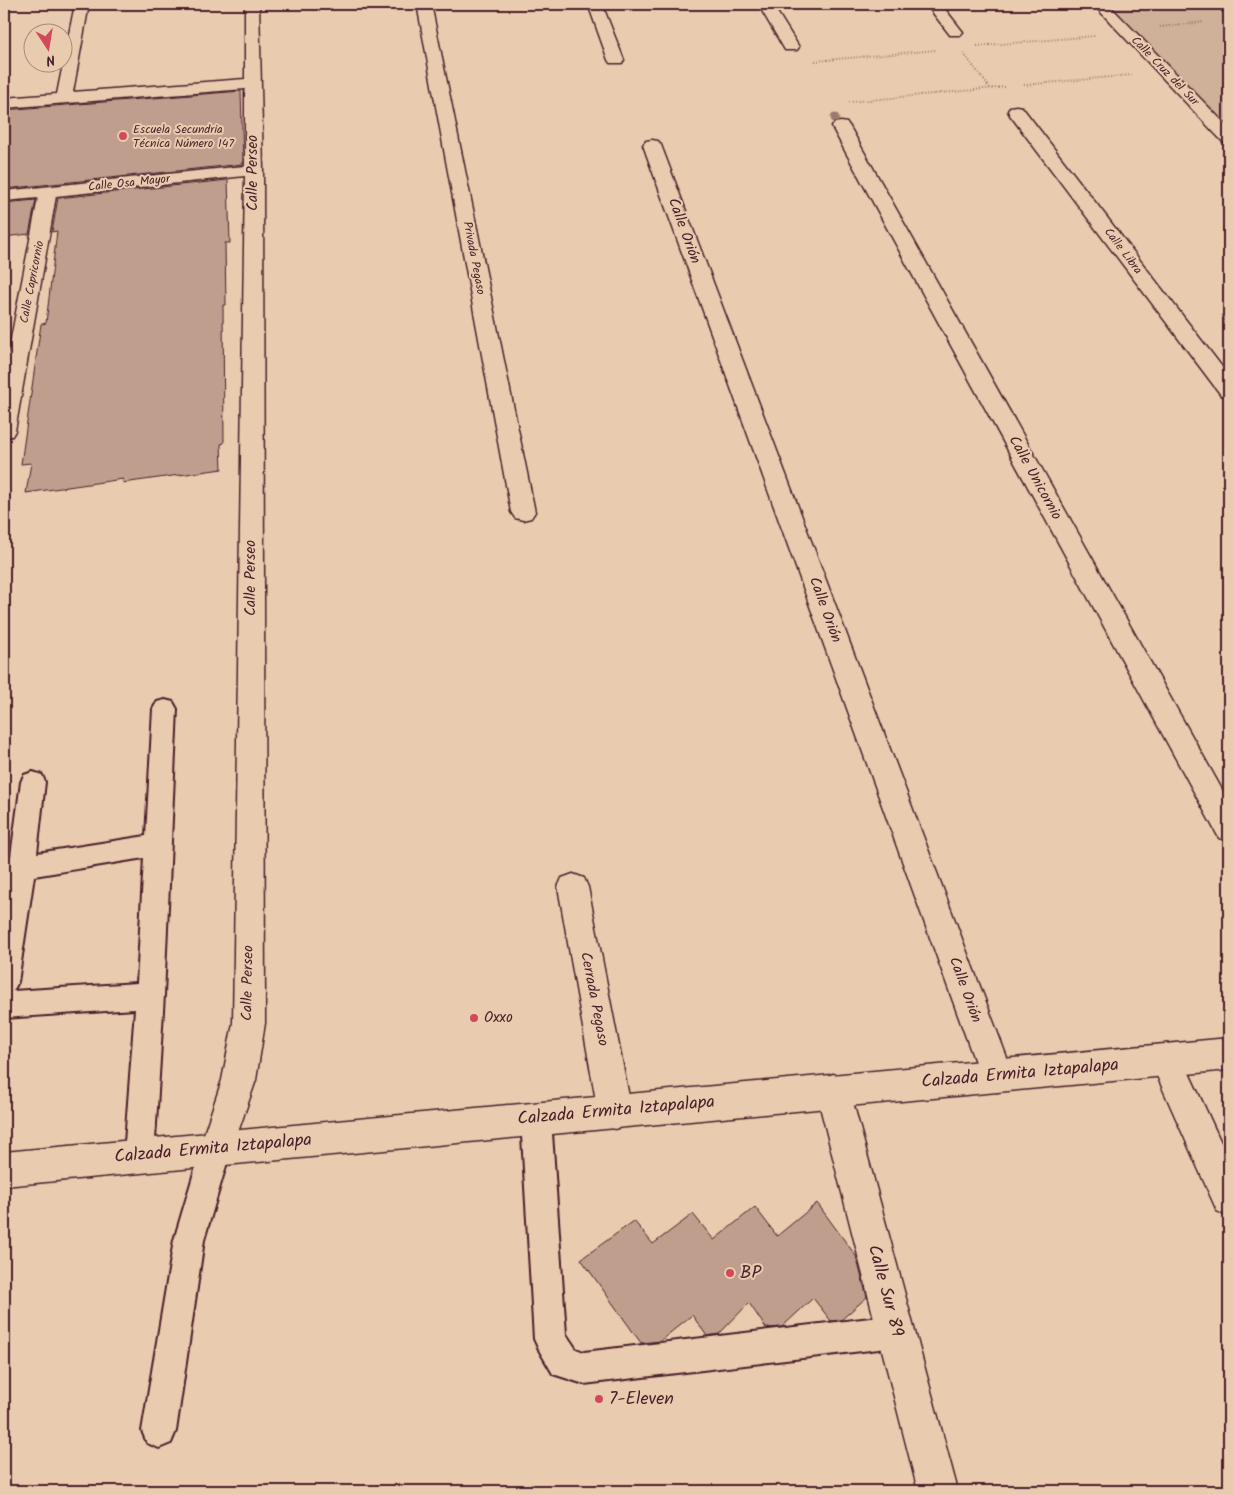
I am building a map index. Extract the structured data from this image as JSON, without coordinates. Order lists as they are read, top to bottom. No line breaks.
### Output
{"streets":{"street":["Calle Cruz del Sur","Calle Perseo","Calle Osa Mayor","Calle Orión","Calle Libra","Privada Pegaso","Calle Capricornio","Calle Unicornio","Cerrada Pegaso","Calzada Ermita Iztapalapa","Calle Sur 89"]},"crossings":[["Calle Perseo","Calle Osa Mayor"],["Calle Perseo","Calzada Ermita Iztapalapa"],["Calle Osa Mayor","Calle Capricornio"],["Calle Orión","Calzada Ermita Iztapalapa"],["Cerrada Pegaso","Calzada Ermita Iztapalapa"],["Calzada Ermita Iztapalapa","Calle Sur 89"]],"places":["Escuela Secundria Técnica Número 147","Oxxo","BP","7-Eleven"],"north":"bottom"}
